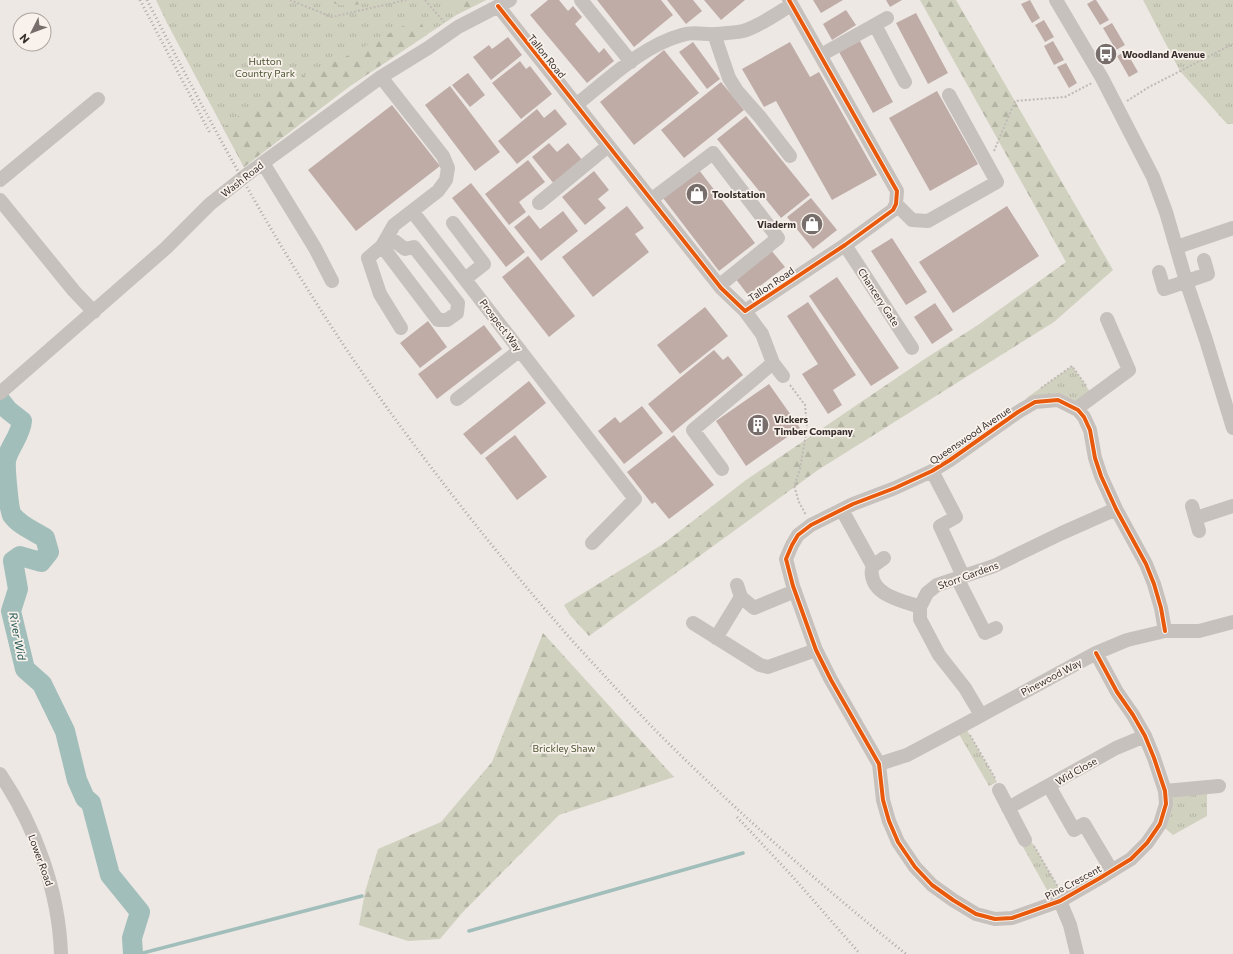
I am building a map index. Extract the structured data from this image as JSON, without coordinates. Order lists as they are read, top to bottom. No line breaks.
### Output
{"streets":{"street":["Tallon Road","Wash Road","Chancery Gate","Prospect Way","Queenswood Avenue","Storr Gardens","Pinewood Way","Wid Close","Lower Road","Pine Crescent"]},"crossings":[["Tallon Road","Wash Road"],["Tallon Road","Chancery Gate"],["Queenswood Avenue","Storr Gardens"],["Queenswood Avenue","Pinewood Way"],["Queenswood Avenue","Pine Crescent"],["Pinewood Way","Pine Crescent"],["Wid Close","Pine Crescent"]],"water":["River Wid"],"parks":["Hutton Country Park","Brickley Shaw"],"places":{"bus stop":["Woodland Avenue"],"shop":["Toolstation","Viaderm"],"building":["Vickers Timber Company"]},"north":"bottom left"}
